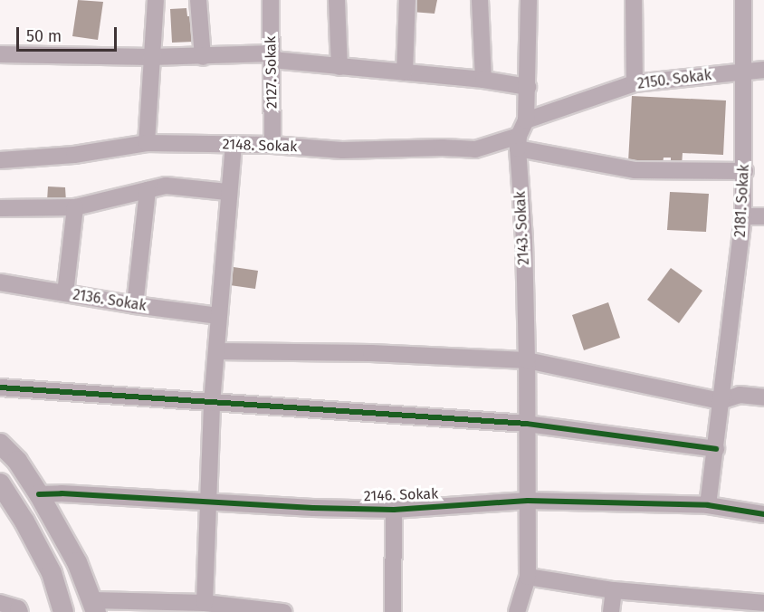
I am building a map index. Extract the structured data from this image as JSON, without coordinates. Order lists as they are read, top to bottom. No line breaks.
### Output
{"streets":{"street":["2127. Sokak","2150. Sokak","2148. Sokak","2181. Sokak","2143. Sokak","2136. Sokak","2146. Sokak"]},"crossings":[["2127. Sokak","2148. Sokak"],["2150. Sokak","2181. Sokak"],["2150. Sokak","2143. Sokak"],["2148. Sokak","2143. Sokak"],["2181. Sokak","2146. Sokak"],["2143. Sokak","2146. Sokak"]],"scale_bar":"50 m"}
